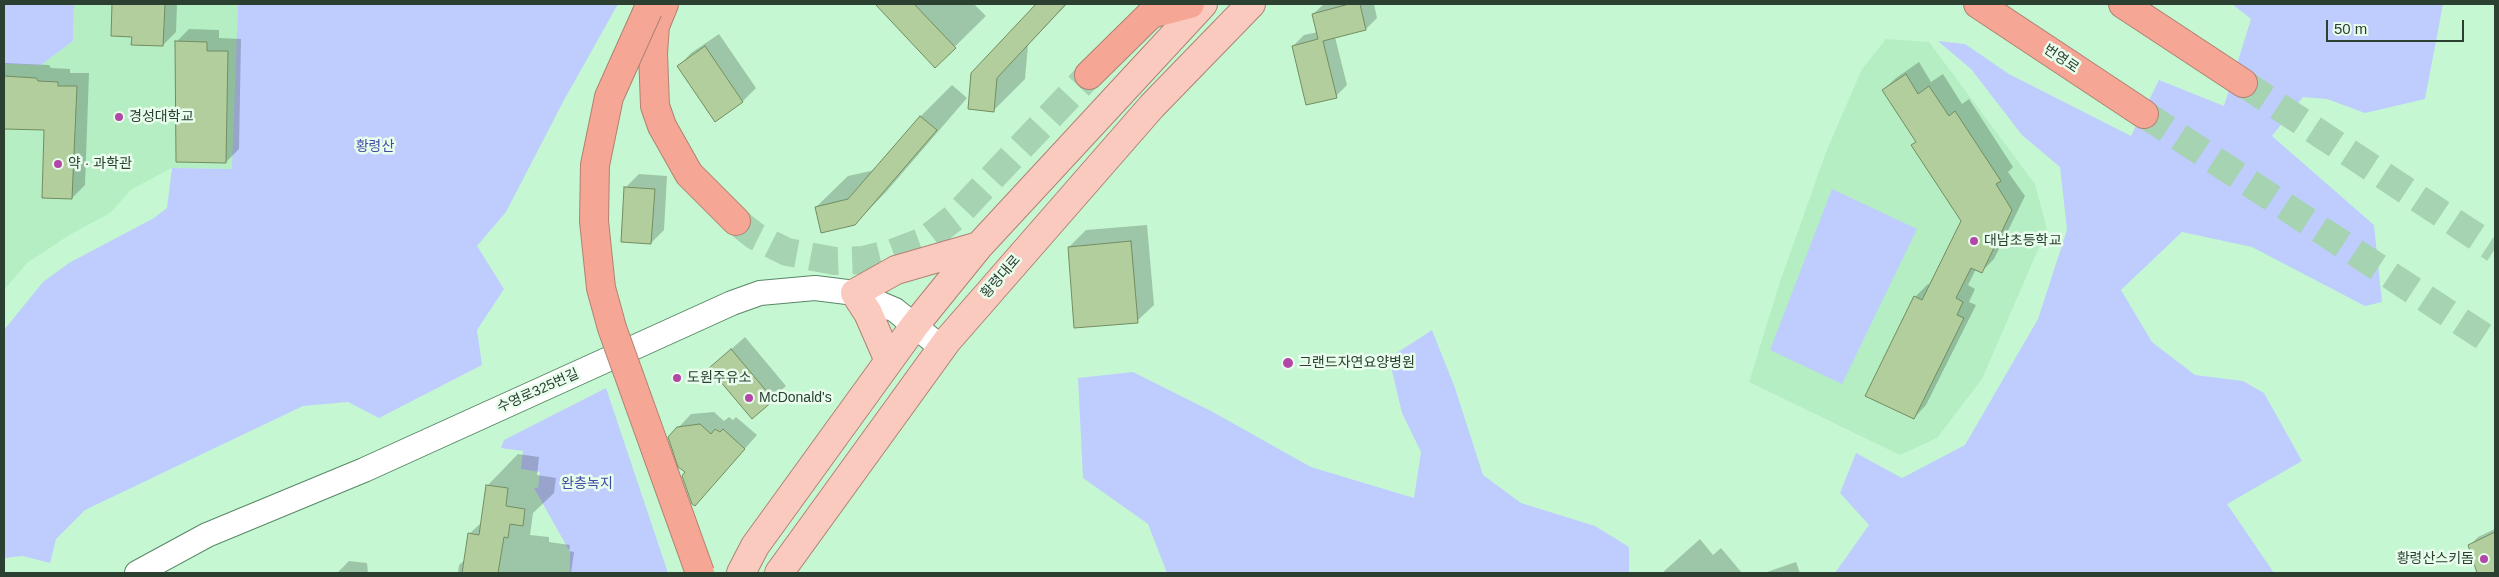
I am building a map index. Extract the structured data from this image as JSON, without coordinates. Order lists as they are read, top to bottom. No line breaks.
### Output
{"streets":{"highway":["번영로"],"main road":["황령대로"],"street":["수영로325번길"]},"crossings":[["황령대로","수영로325번길"]],"parks":["황령산","완층녹지"],"places":["경성대학교","약 · 과학관","대남초등학교","그랜드자연요양병원","도원주유소","McDonald's","황령산스키돔"],"scale_bar":"50 m"}
